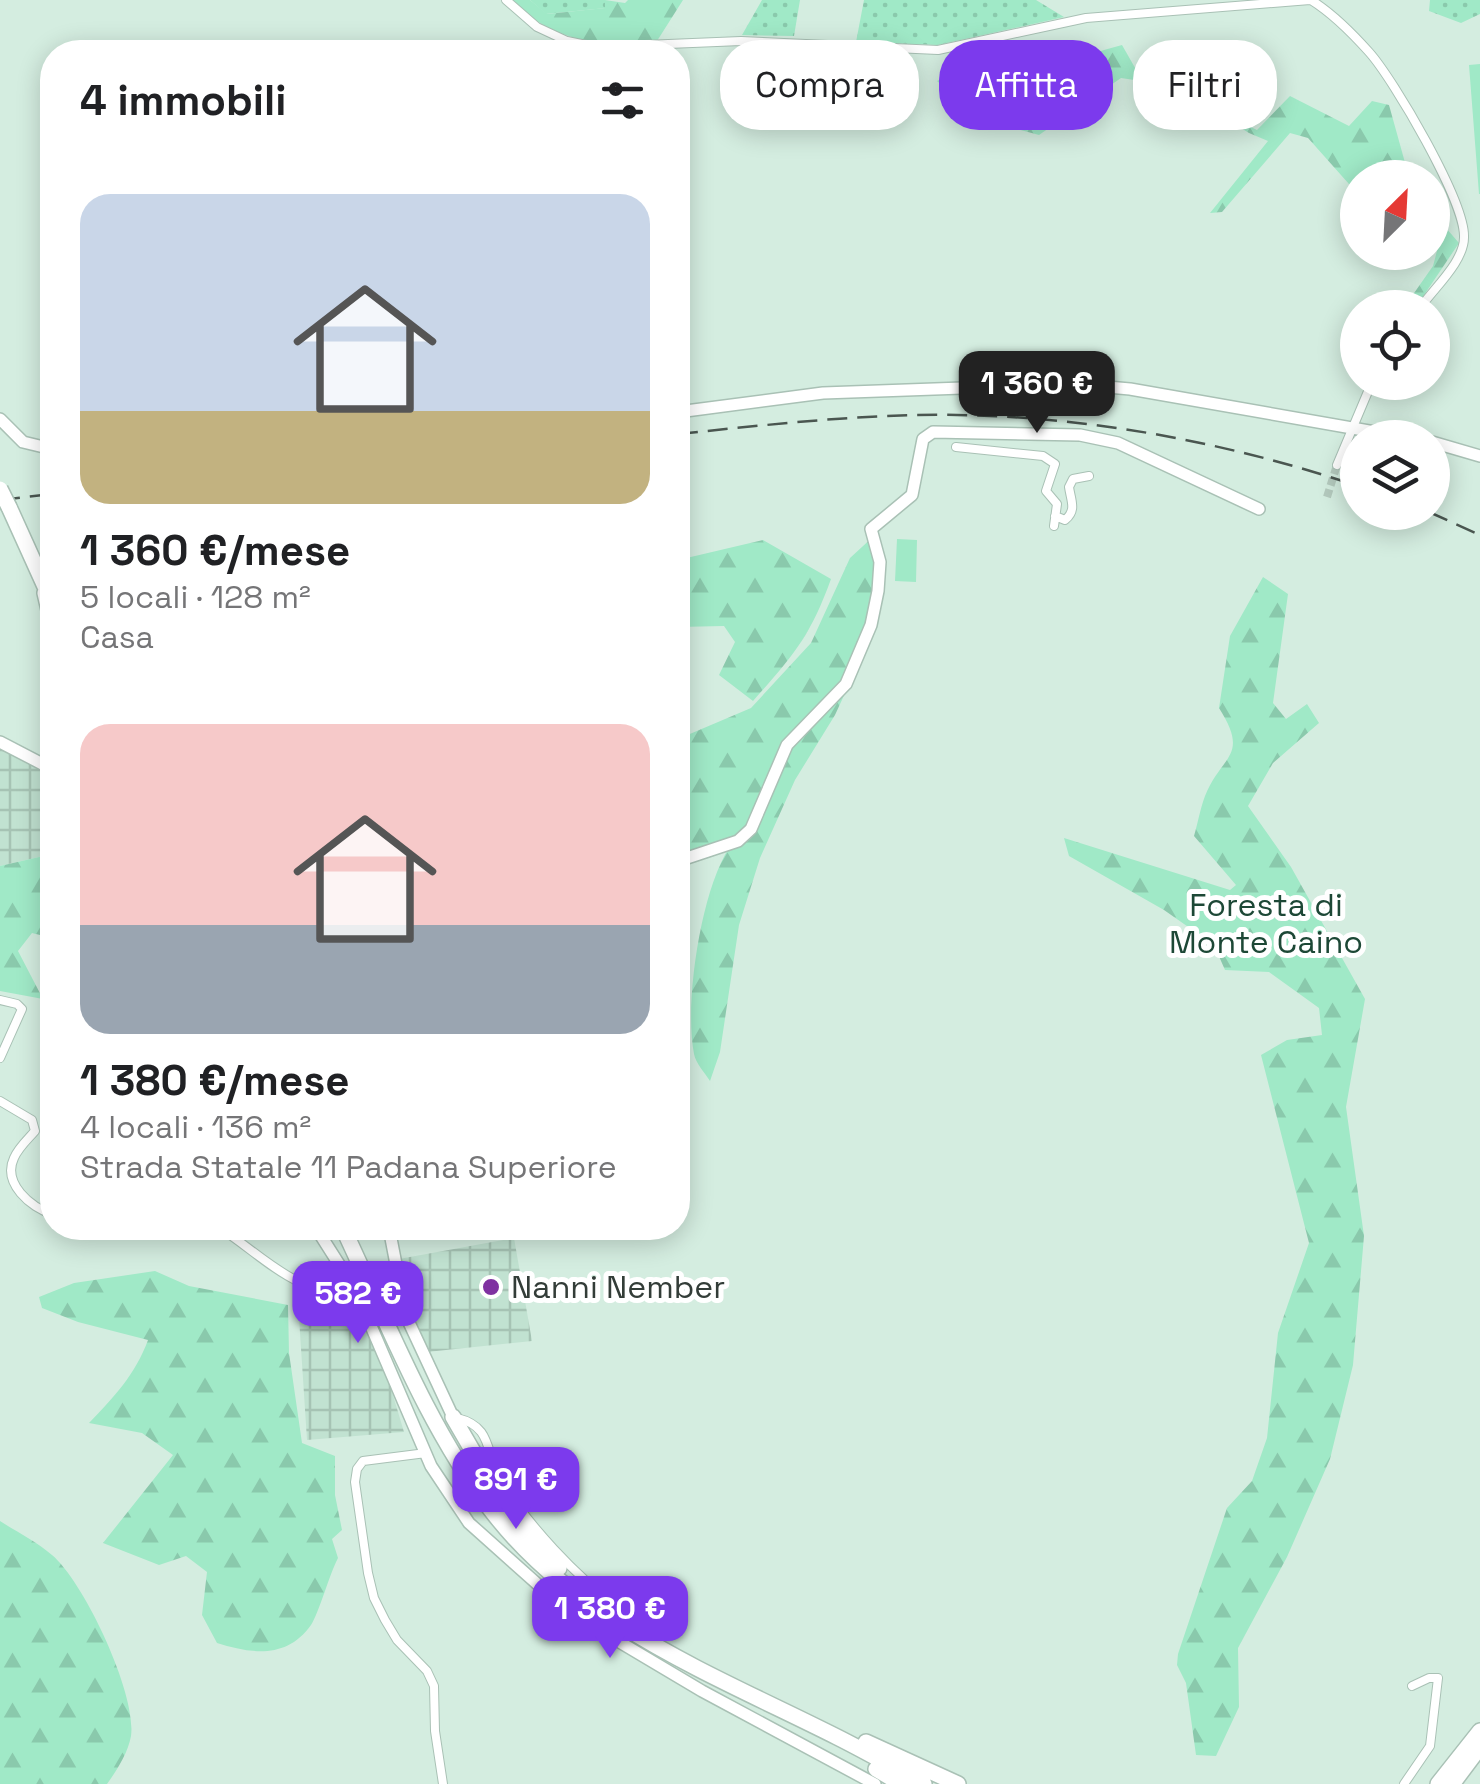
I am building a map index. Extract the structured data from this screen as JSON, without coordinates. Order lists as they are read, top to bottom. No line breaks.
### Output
{"parks":["Foresta di Monte Caino"],"places":["Nanni Nember"],"north":"top right","page":{"chip":["Compra","Affitta","Filtri"],"heading":"4 immobili","list":[{"name":"1 360 €/mese","note":"5 locali · 128 m² · Casa"},{"name":"1 380 €/mese","note":"4 locali · 136 m² · Strada Statale 11 Padana Superiore"}],"price":["1 360 €","582 €","891 €","1 380 €"]}}
